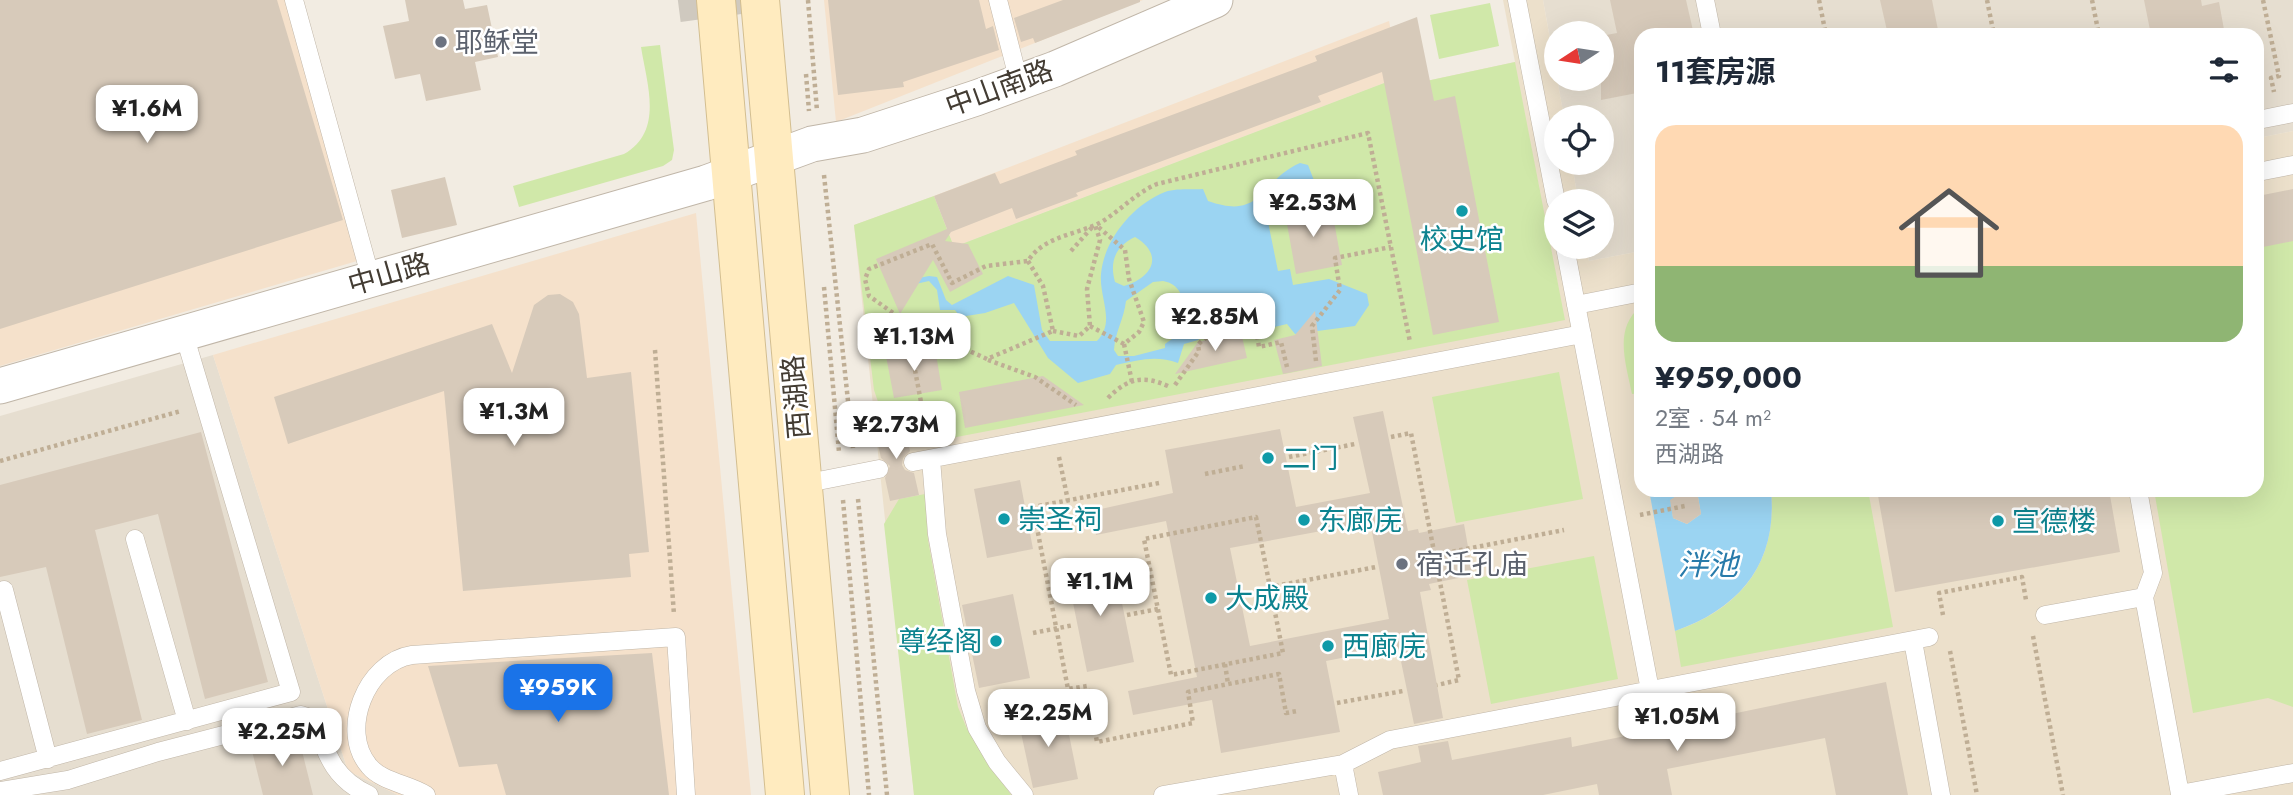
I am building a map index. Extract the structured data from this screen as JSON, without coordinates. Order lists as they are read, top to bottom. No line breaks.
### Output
{"streets":{"main road":["西湖路"],"street":["中山南路","中山路"]},"crossings":[["中山南路","中山路"],["中山南路","西湖路"],["中山路","西湖路"]],"water":["泮池"],"places":["耶稣堂","校史馆","二门","崇圣祠","东廊庑","宣德楼","宿迁孔庙","大成殿","尊经阁","西廊庑"],"north":"left","page":{"heading":"11套房源","price":["¥1.6M","¥2.53M","¥2.85M","¥1.13M","¥1.3M","¥2.73M","¥1.1M","¥959K","¥2.25M","¥1.05M","¥2.25M"],"list":[{"name":"¥959,000","note":"2室 · 54 m² · 西湖路"}]}}
